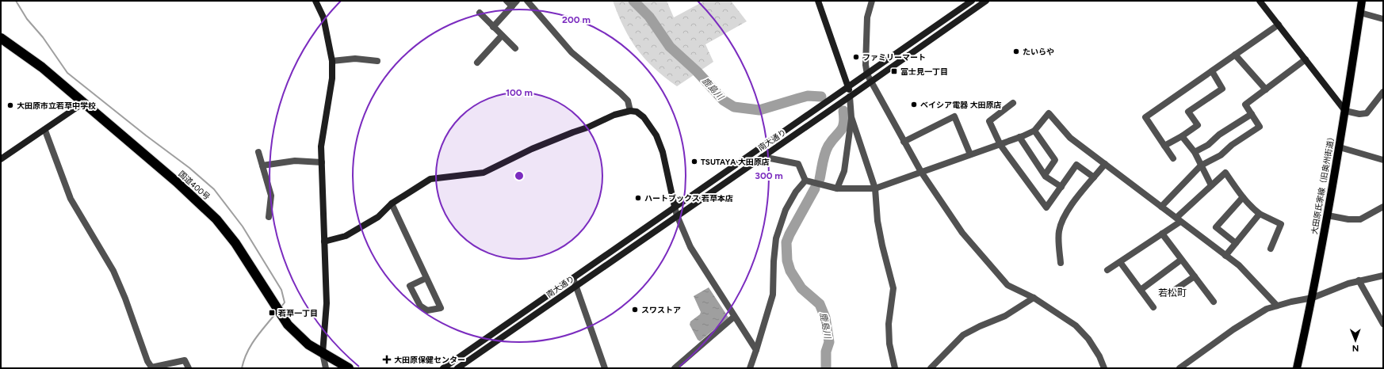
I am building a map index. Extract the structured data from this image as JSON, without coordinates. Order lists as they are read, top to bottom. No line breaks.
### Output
{"streets":{"highway":["国道400号"],"main road":["大田原氏家線（旧奥州街道）"],"street":["南大通り"]},"districts":["若松町"],"water":["鹿島川"],"places":{"other":["たいらや","ファミリーマート","ベイシア電器 大田原店","大田原市立若草中学校","TSUTAYA 大田原店","ハートブックス 若草本店","スワストア"],"transit":["富士見一丁目","若草一丁目"],"health":["大田原保健センター"]},"north":"bottom","rings":["200 m","100 m","300 m"]}
